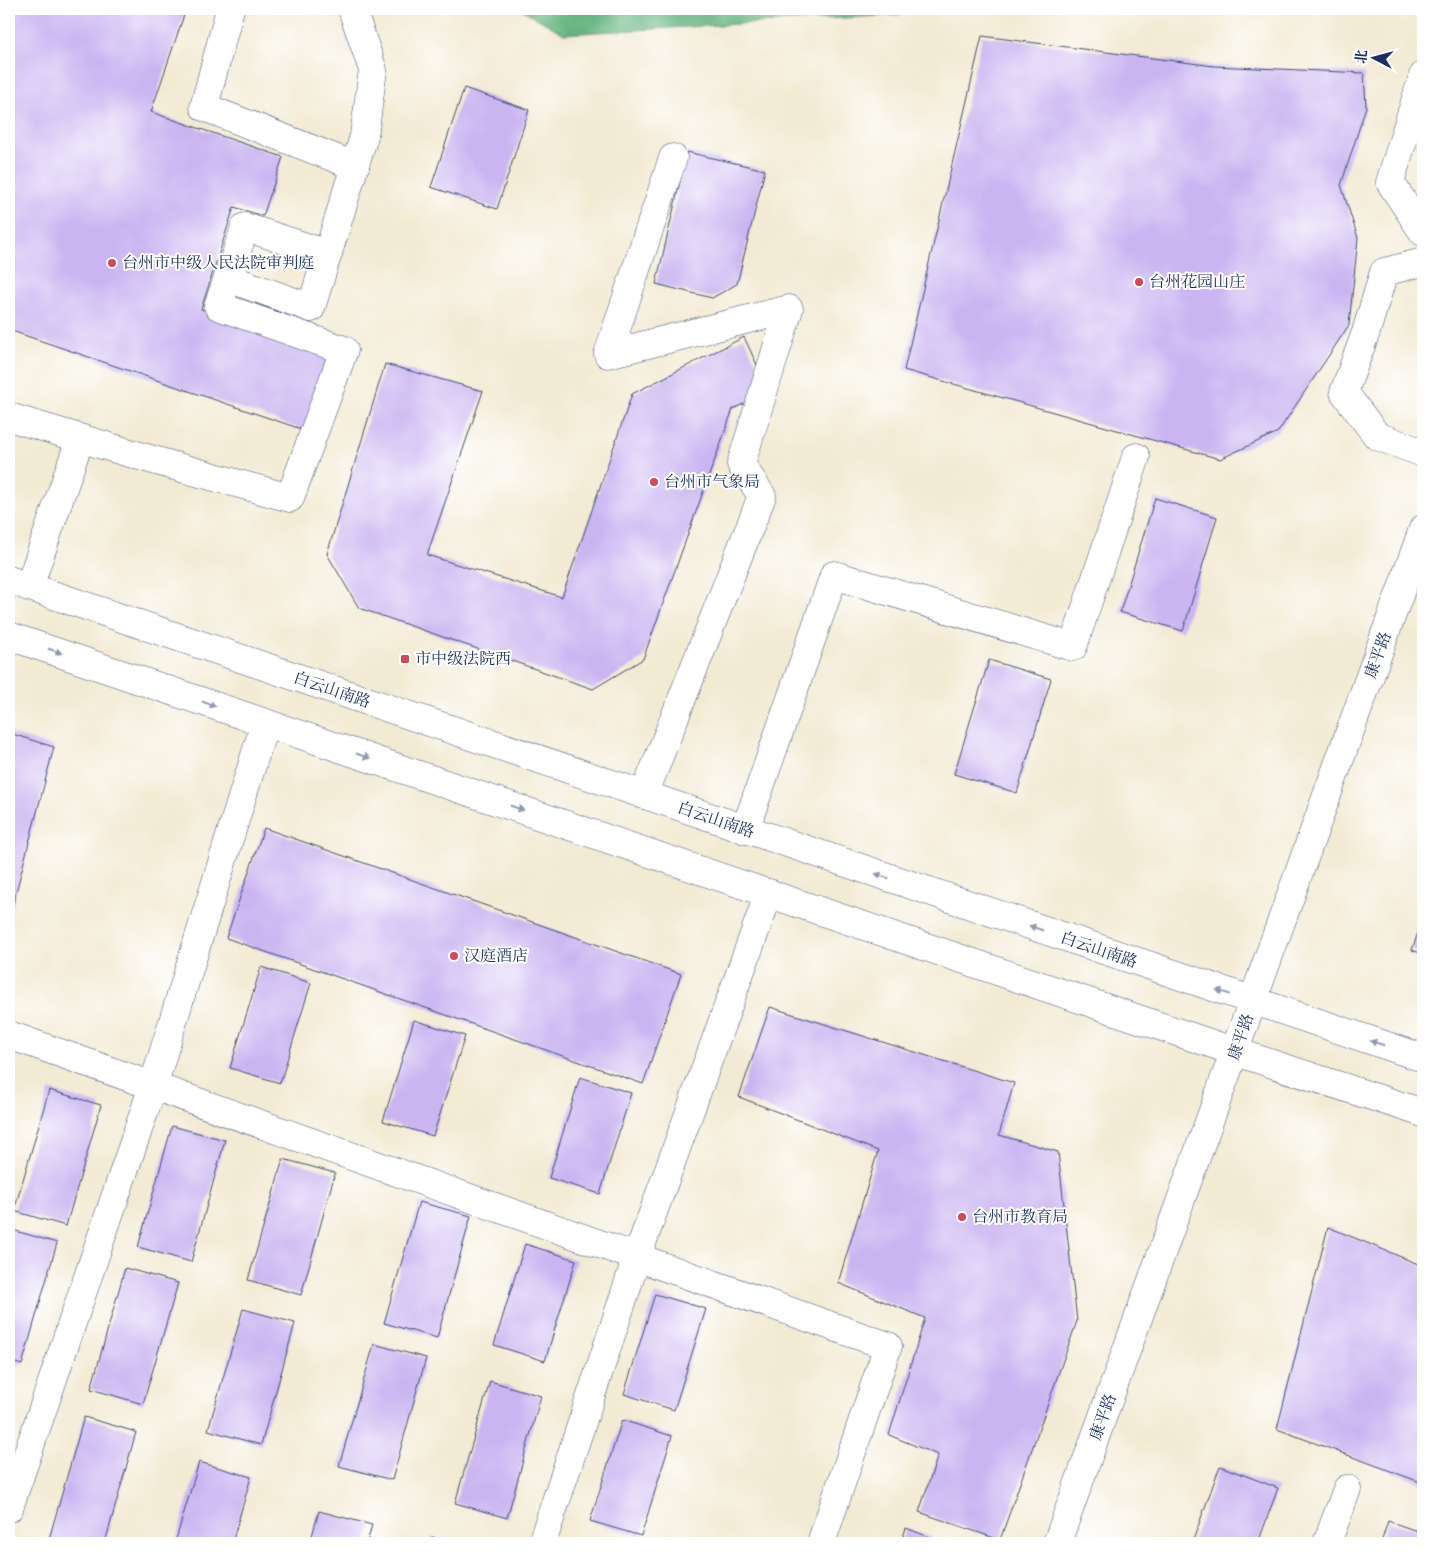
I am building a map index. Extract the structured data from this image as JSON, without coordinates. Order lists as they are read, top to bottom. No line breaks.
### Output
{"streets":{"street":["康平路","白云山南路"]},"crossings":[["康平路","白云山南路"]],"places":{"other":["台州市中级人民法院审判庭","台州花园山庄","台州市气象局","汉庭酒店","台州市教育局"],"transit":["市中级法院西"]},"north":"left"}
